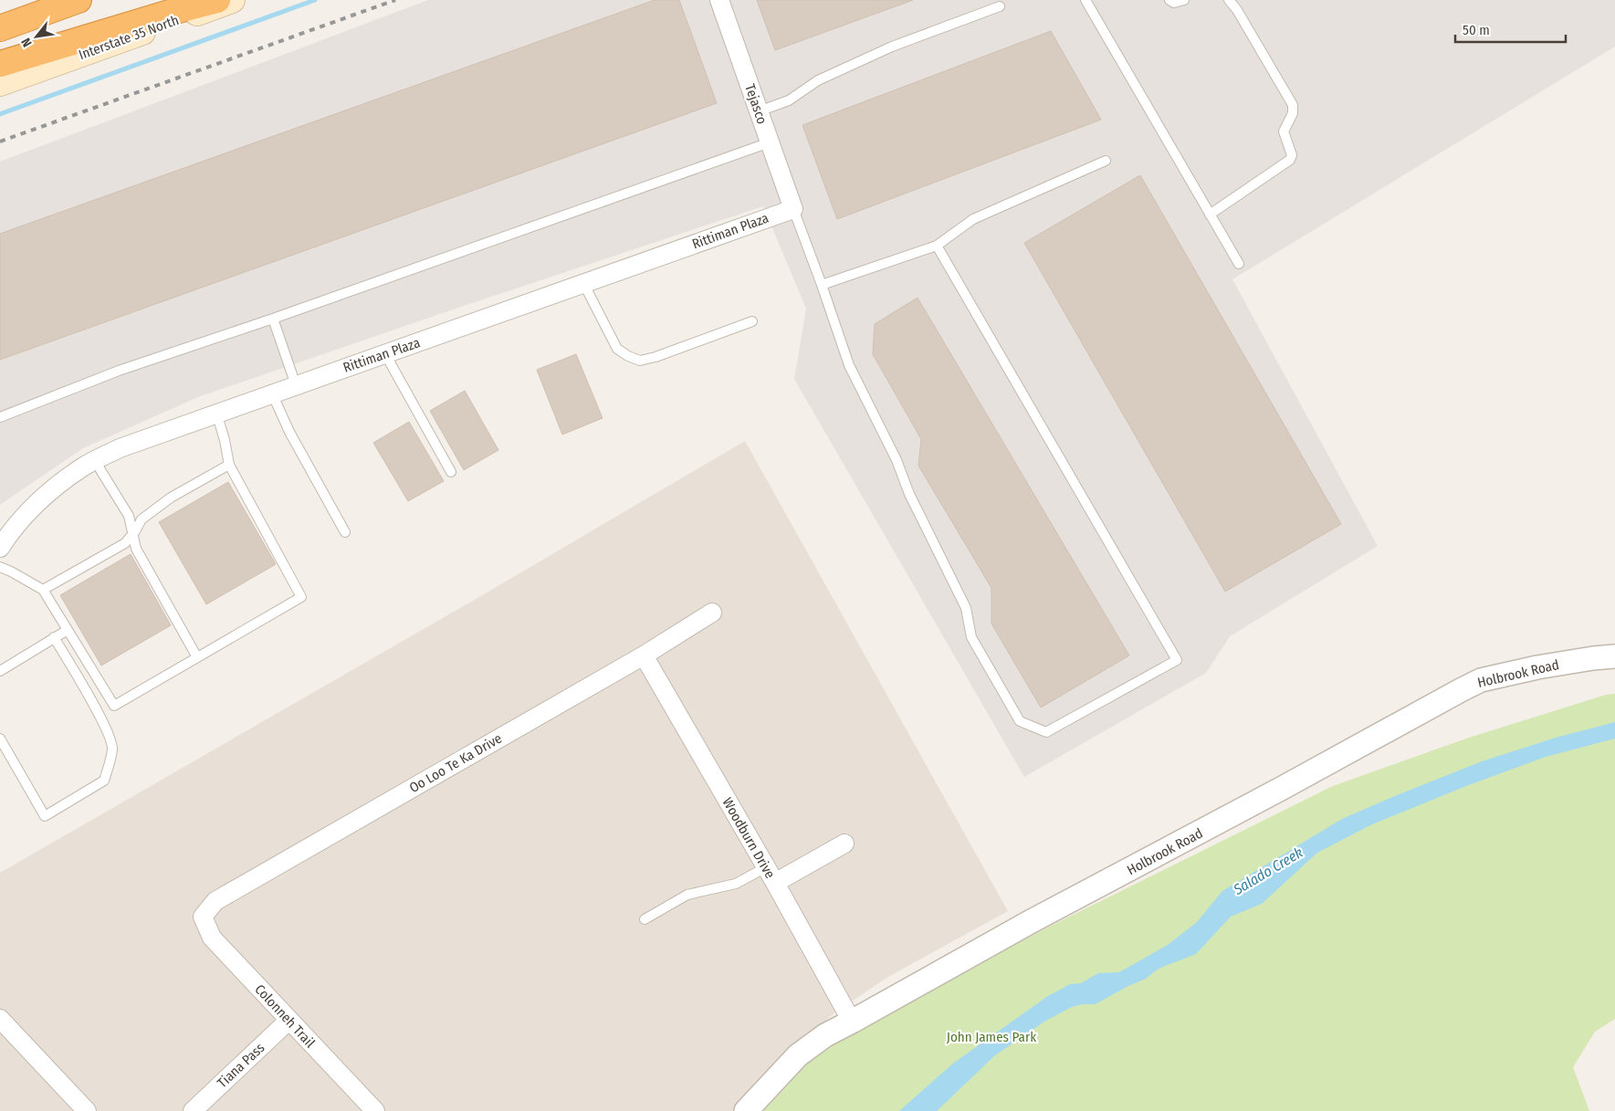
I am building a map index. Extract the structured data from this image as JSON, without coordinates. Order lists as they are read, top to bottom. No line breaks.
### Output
{"streets":{"main road":["Interstate 35 North"],"street":["Tejasco","Rittiman Plaza","Holbrook Road","Oo Loo Te Ka Drive","Woodburn Drive","Colonneh Trail","Tiana Pass"]},"crossings":[["Tejasco","Rittiman Plaza"],["Holbrook Road","Woodburn Drive"],["Oo Loo Te Ka Drive","Woodburn Drive"],["Oo Loo Te Ka Drive","Colonneh Trail"],["Colonneh Trail","Tiana Pass"]],"water":["Salado Creek"],"parks":["John James Park"],"scale_bar":"50 m","north":"bottom left"}
